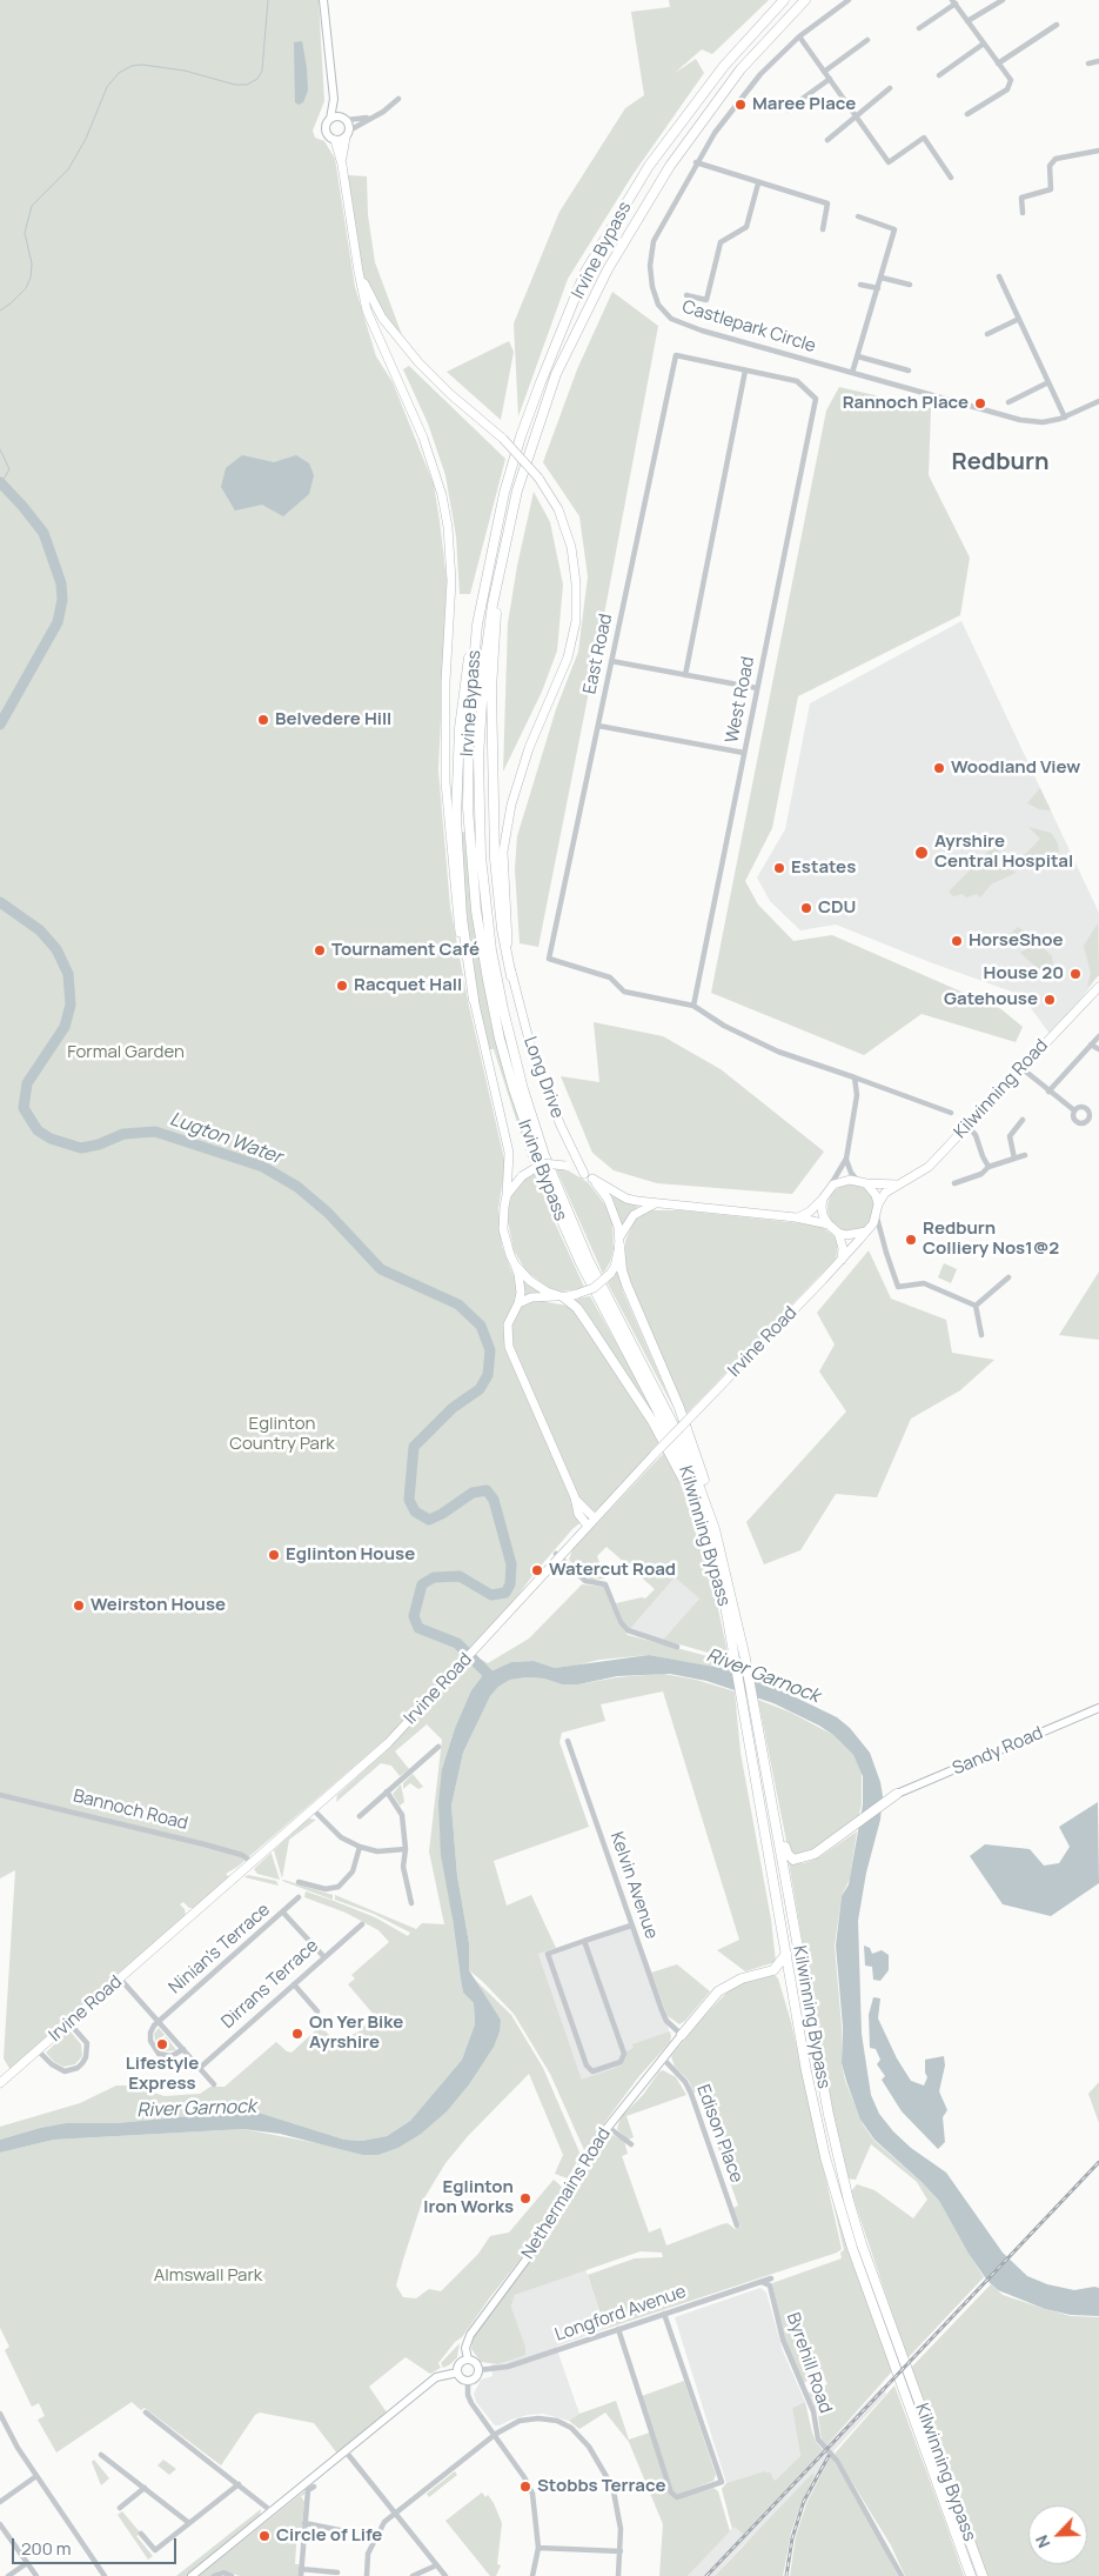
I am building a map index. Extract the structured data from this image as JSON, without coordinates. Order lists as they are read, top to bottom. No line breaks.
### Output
{"streets":{"highway":["Irvine Bypass","Kilwinning Bypass"],"main road":["Long Drive","Kilwinning Road","Irvine Road","Sandy Road","Nethermains Road"],"street":["Castlepark Circle","East Road","West Road","Bannoch Road","Kelvin Avenue","Ninian's Terrace","Dirrans Terrace","Edison Place","Longford Avenue","Byrehill Road"]},"crossings":[["Irvine Bypass","Kilwinning Bypass"],["East Road","West Road"],["Kilwinning Road","Irvine Road"],["Irvine Road","Bannoch Road"],["Kelvin Avenue","Nethermains Road"],["Edison Place","Nethermains Road"],["Nethermains Road","Longford Avenue"],["Longford Avenue","Byrehill Road"]],"districts":["Redburn"],"water":["Lugton Water","River Garnock"],"parks":["Formal Garden","Eglinton Country Park","Almswall Park"],"places":["Maree Place","Rannoch Place","Belvedere Hill","Woodland View","Ayrshire Central Hospital","Estates","CDU","HorseShoe","Tournament Café","House 20","Racquet Hall","Gatehouse","Redburn Colliery Nos1@2","Eglinton House","Watercut Road","Weirston House","On Yer Bike Ayrshire","Lifestyle Express","Eglinton Iron Works","Stobbs Terrace","Circle of Life"],"scale_bar":"200 m","north":"bottom left"}
